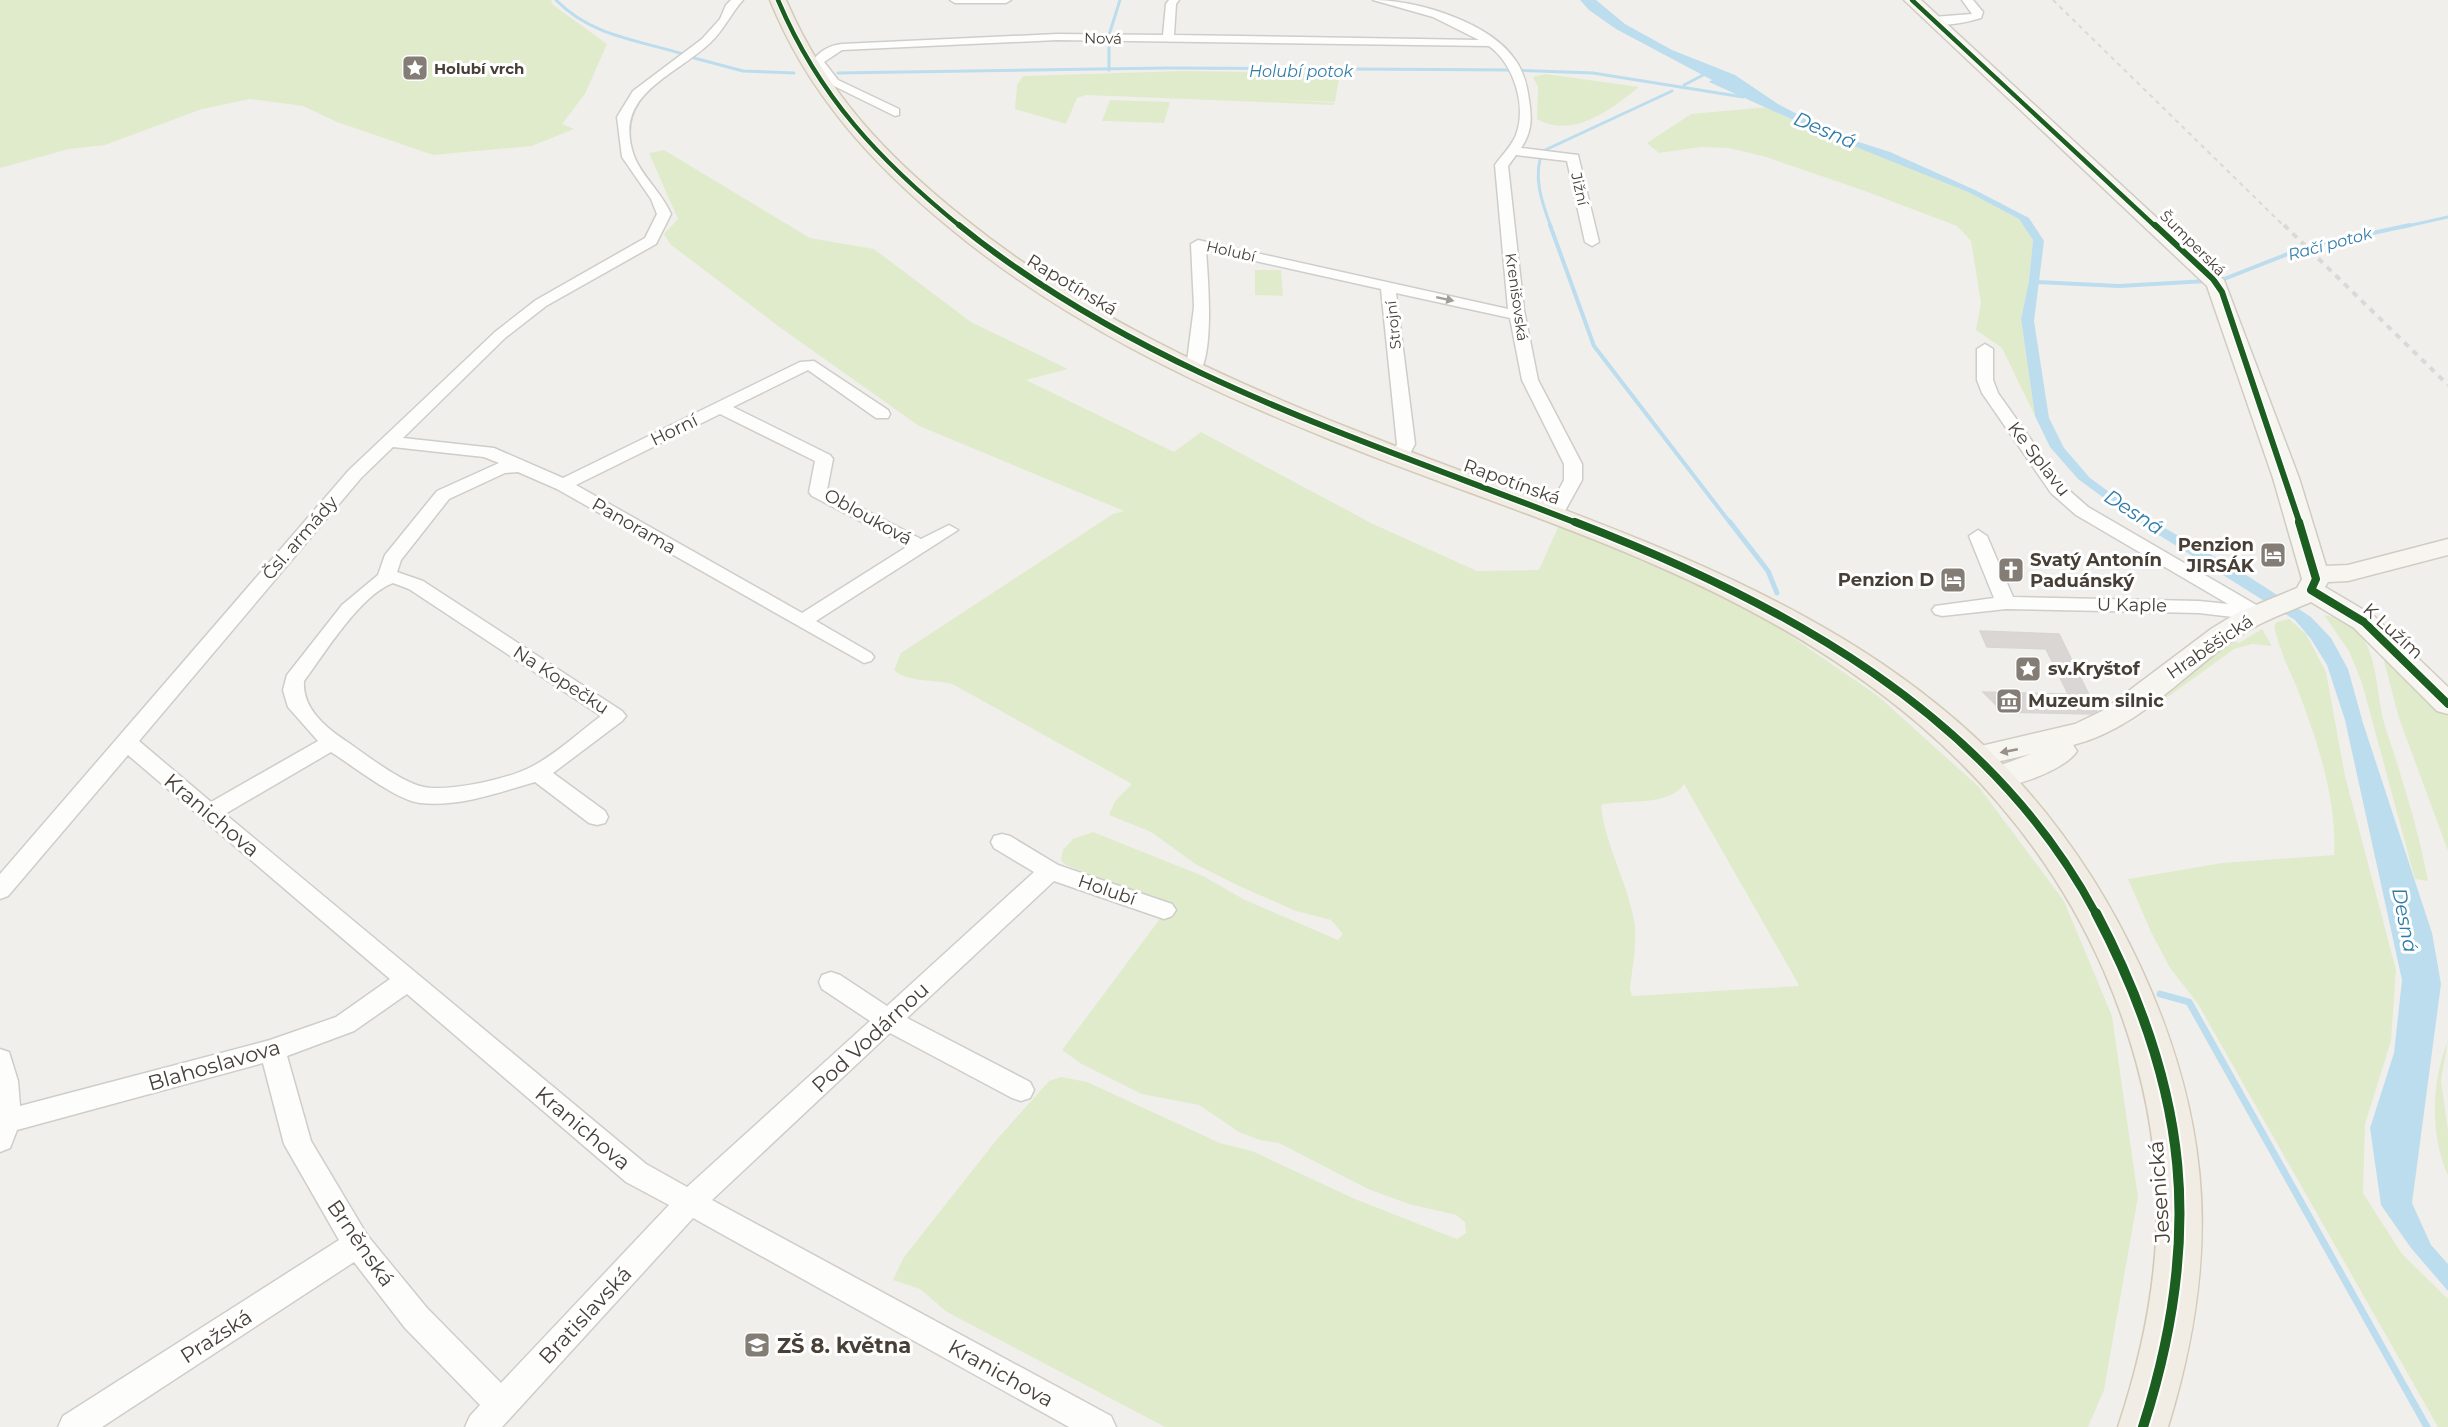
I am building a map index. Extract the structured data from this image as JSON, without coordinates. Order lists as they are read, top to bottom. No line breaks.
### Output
{"streets":{"main road":["Rapotínská","Jesenická"],"street":["Nová","Jižní","Šumperská","Holubí","Krenišovská","Strojní","Horní","Ke Splavu","Oblouková","Panorama","Čsl. armády","U Kaple","K Lužím","Hraběšická","Na Kopečku","Kranichova","Pod Vodárnou","Blahoslavova","Brněnská","Bratislavská","Pražská"]},"crossings":[["Nová","Krenišovská"],["Jižní","Krenišovská"],["Šumperská","K Lužím"],["Šumperská","Hraběšická"],["Holubí","Rapotínská"],["Holubí","Strojní"],["Holubí","Pod Vodárnou"],["Rapotínská","Krenišovská"],["Rapotínská","Strojní"],["Rapotínská","Hraběšická"],["Rapotínská","Jesenická"],["Krenišovská","Strojní"],["Horní","Oblouková"],["Horní","Panorama"],["Ke Splavu","U Kaple"],["Ke Splavu","Hraběšická"],["Oblouková","Panorama"],["Panorama","Čsl. armády"],["Čsl. armády","Kranichova"],["U Kaple","Hraběšická"],["K Lužím","Hraběšická"],["Kranichova","Pod Vodárnou"],["Kranichova","Blahoslavova"],["Kranichova","Bratislavská"],["Pod Vodárnou","Bratislavská"],["Blahoslavova","Brněnská"],["Brněnská","Bratislavská"],["Brněnská","Pražská"]],"one_way":["Strojní"],"water":["Holubí potok","Desná","Račí potok"],"places":{"place":["Holubí vrch","sv.Kryštof"],"hotel":["Penzion JIRSÁK","Penzion D"],"church":["Svatý Antonín Paduánský"],"museum":["Muzeum silnic"],"school or university":["ZŠ 8. května"]}}
